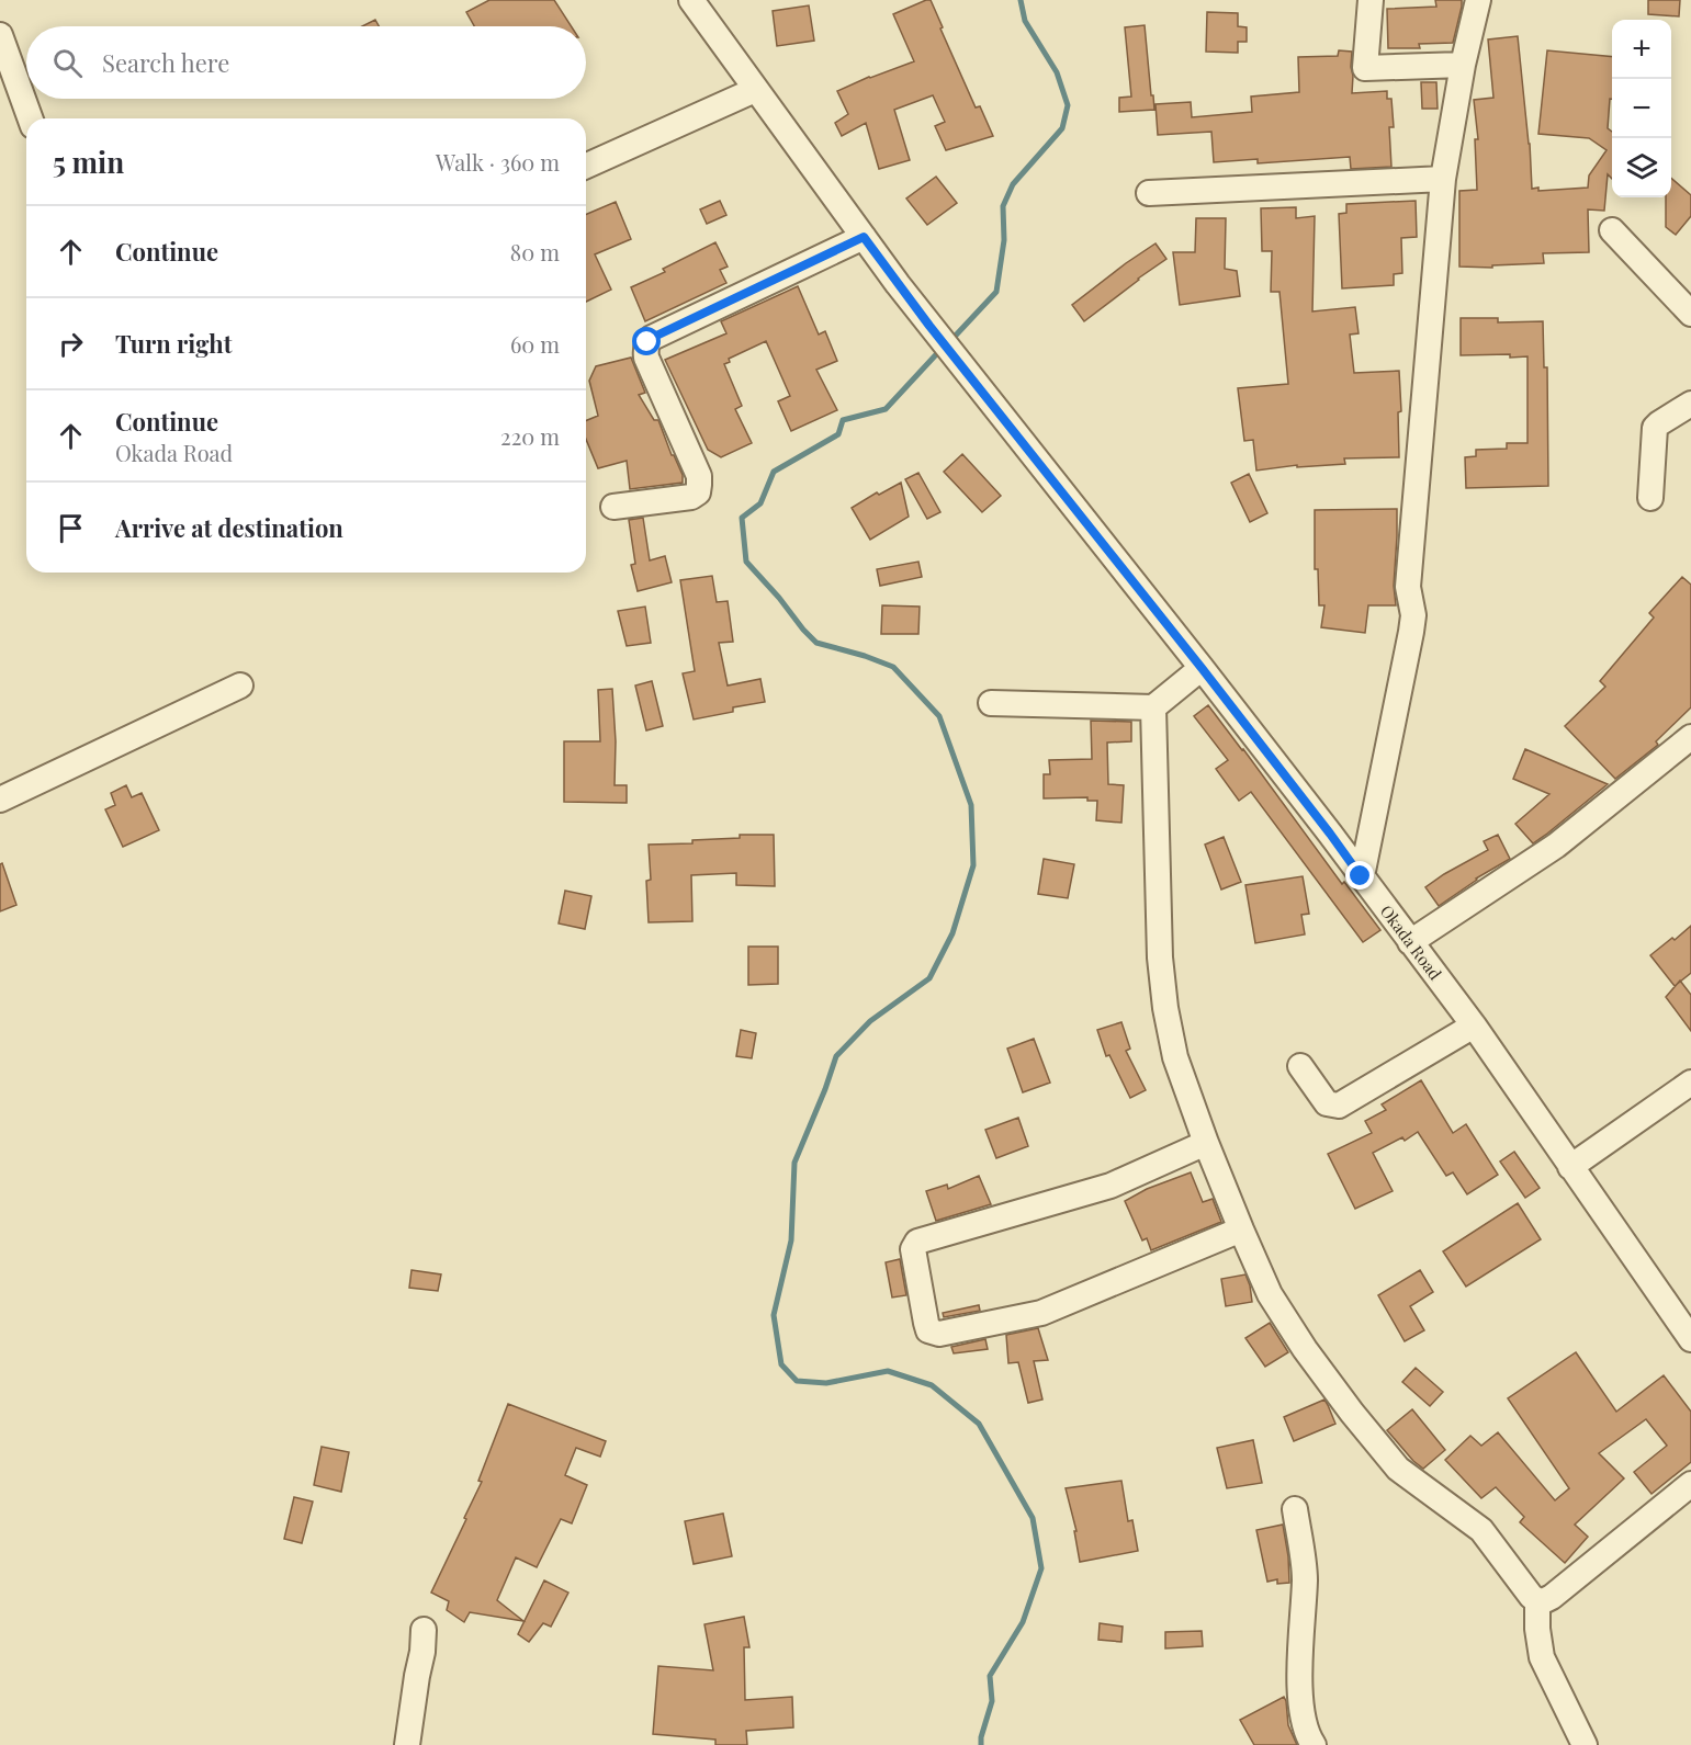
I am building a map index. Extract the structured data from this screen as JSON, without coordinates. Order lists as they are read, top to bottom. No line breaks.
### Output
{"streets":{"street":["Okada Road"]},"page":{"map_buttons":["+","−"],"search":"Search here","heading":["5 min","Walk · 360 m"],"list":[["Continue","80 m"],["Turn right","60 m"],["Continue","Okada Road","220 m"],"Arrive at destination"]}}
